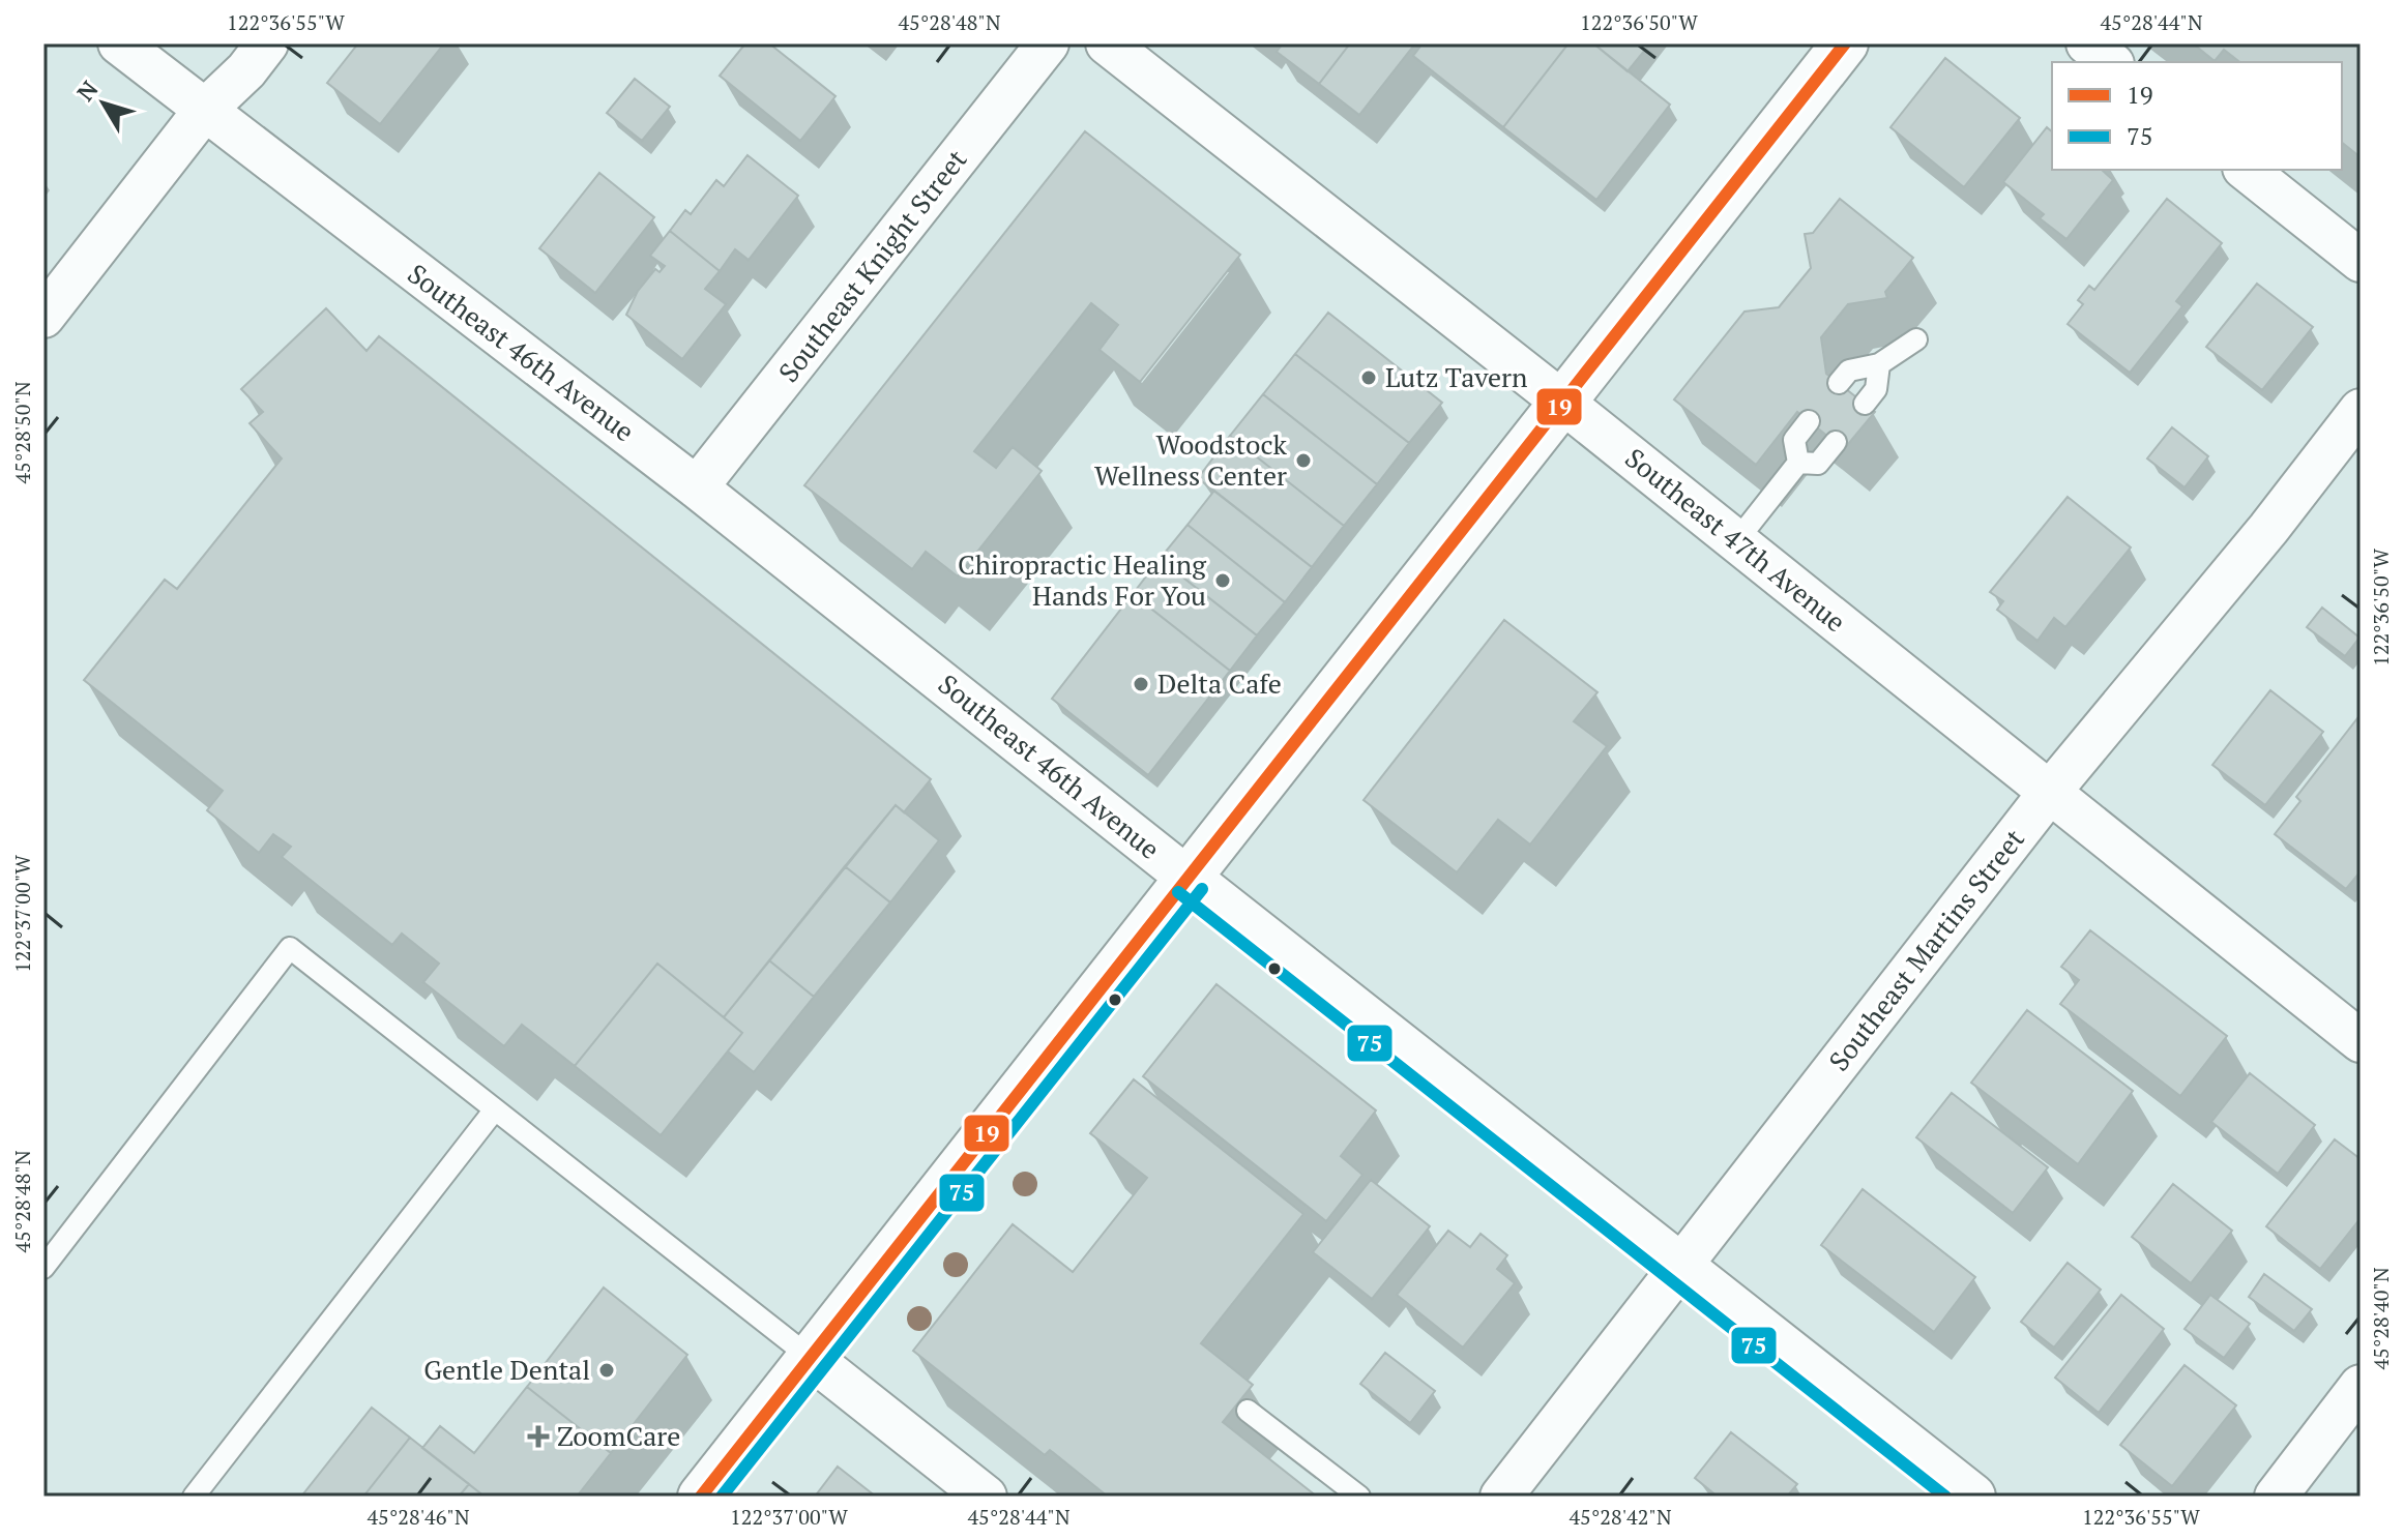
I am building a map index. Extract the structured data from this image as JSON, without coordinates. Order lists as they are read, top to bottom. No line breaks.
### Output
{"streets":{"main road":["Southeast 46th Avenue"],"street":["Southeast Knight Street","Southeast 47th Avenue","Southeast Martins Street"]},"crossings":[["Southeast Knight Street","Southeast 46th Avenue"],["Southeast 46th Avenue","Southeast Martins Street"],["Southeast 47th Avenue","Southeast Martins Street"]],"places":{"other":["Lutz Tavern","Woodstock Wellness Center","Chiropractic Healing Hands For You","Delta Cafe","Gentle Dental"],"health":["ZoomCare"]},"lines":["transit line 19","transit line 75"],"legend":["19","75"],"north":"top left","coordinates":["122°36'55\"W","45°28'48\"N","122°36'50\"W","45°28'44\"N","45°28'50\"N","122°37'00\"W","45°28'40\"N","45°28'46\"N","45°28'42\"N"]}
